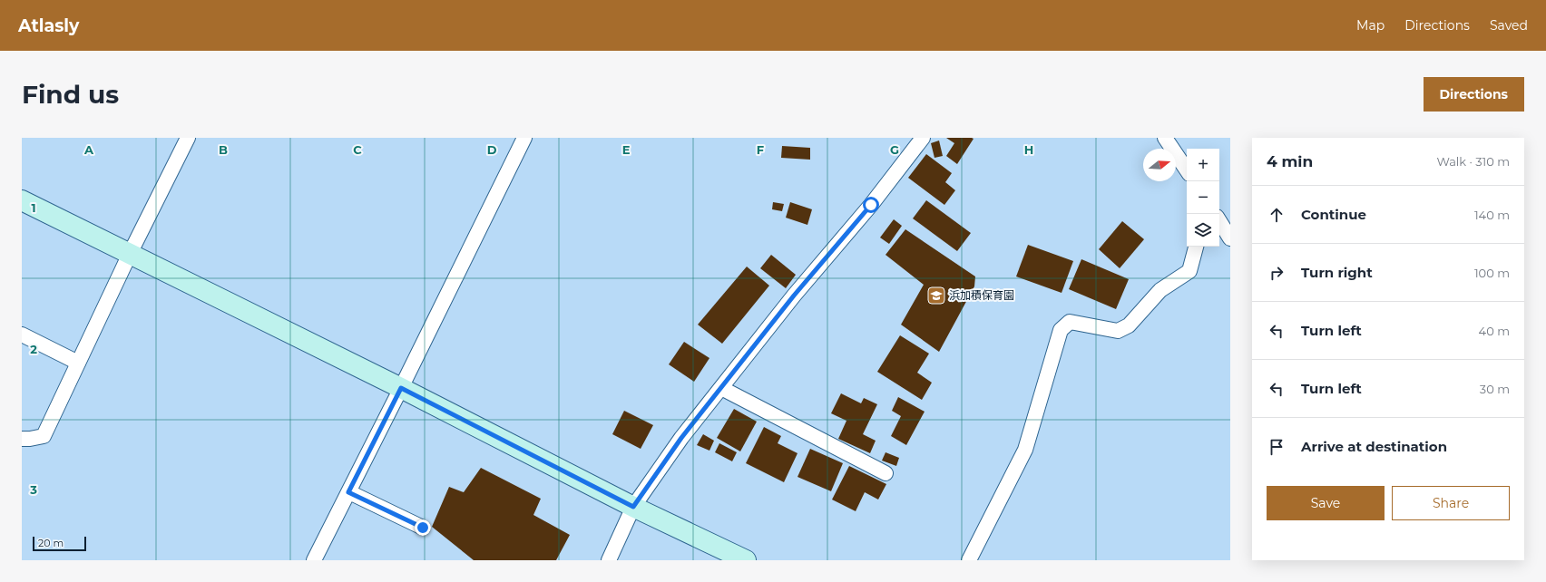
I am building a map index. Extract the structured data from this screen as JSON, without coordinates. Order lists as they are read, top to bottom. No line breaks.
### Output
{"places":{"school or university":["浜加積保育園"]},"scale_bar":"20 m","north":"right","page":{"header":"Atlasly","nav":["Map","Directions","Saved"],"buttons":["Directions",["Save","Share"]],"title":"Find us","heading":["4 min","Walk · 310 m"],"map_buttons":["+","−"],"list":[["Continue","140 m"],["Turn right","100 m"],["Turn left","40 m"],["Turn left","30 m"],"Arrive at destination"],"scale":"20 m"},"grid":{"columns":["A","B","C","D","E","F","G","H"],"rows":["1","2","3"]}}
